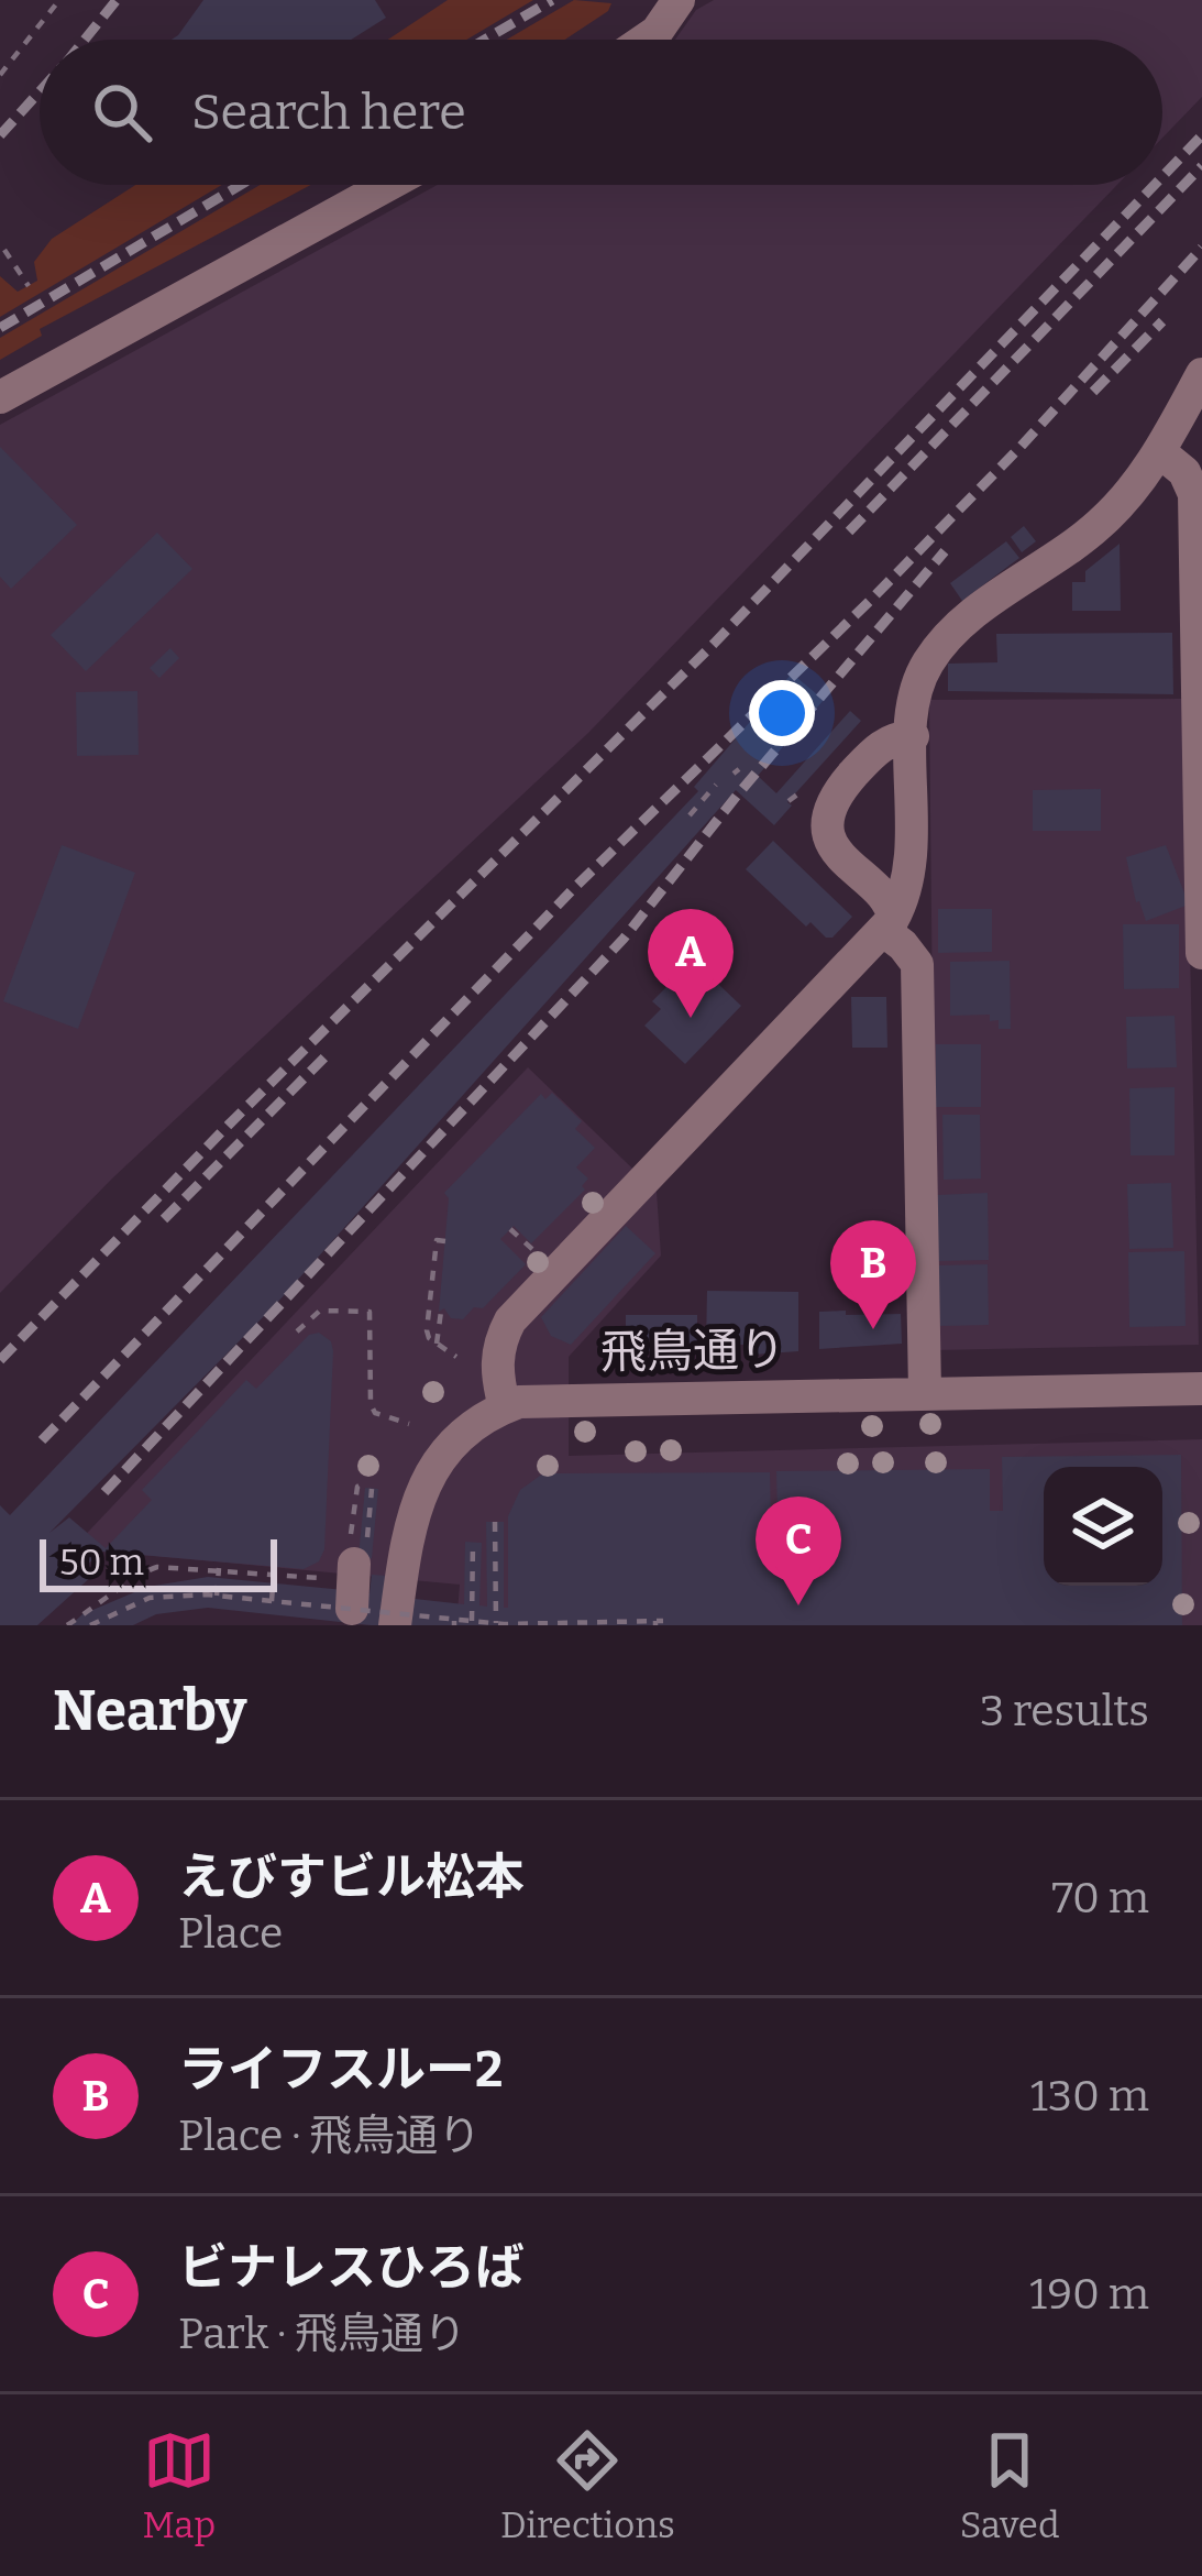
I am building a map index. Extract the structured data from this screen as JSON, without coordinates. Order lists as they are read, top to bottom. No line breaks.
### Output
{"streets":{"street":["飛鳥通り"]},"scale_bar":"50 m","page":{"search":"Search here","pins":["A","B","C"],"scale":"50 m","heading":["Nearby","3 results"],"list":[{"mark":"A","name":"えびすビル松本","note":"Place","value":"70 m"},{"mark":"B","name":"ライフスルー2","note":"Place · 飛鳥通り","value":"130 m"},{"mark":"C","name":"ビナレスひろば","note":"Park · 飛鳥通り","value":"190 m"}],"nav":["Map","Directions","Saved"]}}
